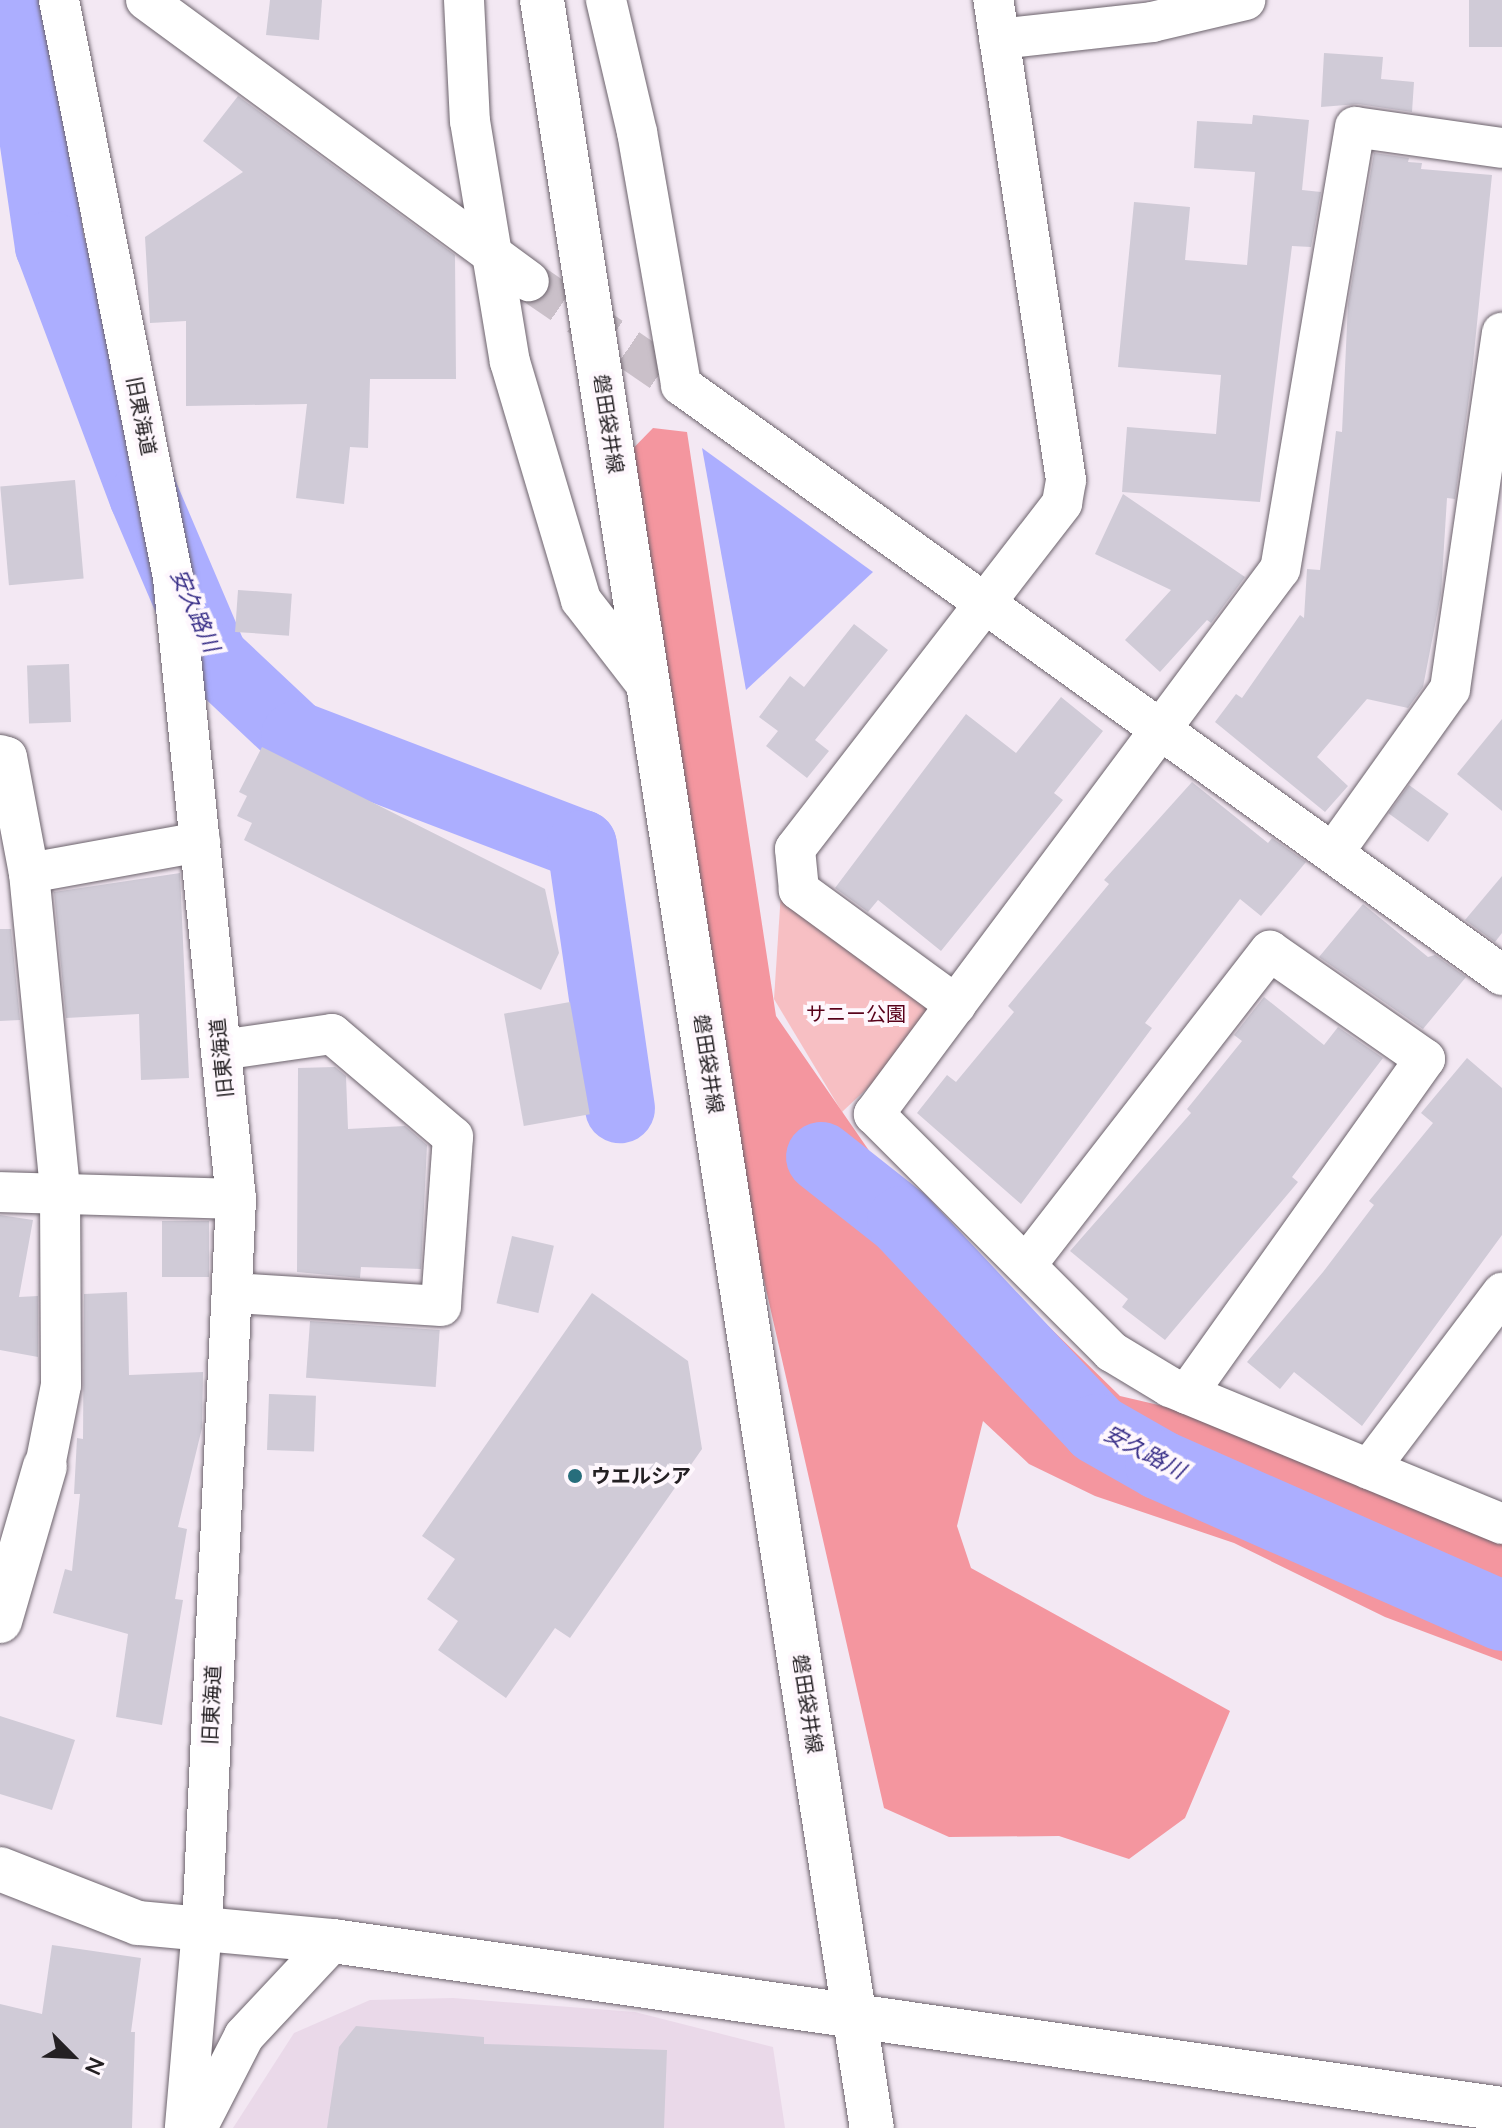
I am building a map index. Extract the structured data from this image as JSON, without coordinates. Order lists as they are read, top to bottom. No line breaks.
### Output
{"streets":{"main road":["磐田袋井線"],"street":["旧東海道"]},"water":["安久路川"],"parks":["サニー公園"],"places":["ウエルシア"],"north":"bottom right"}
